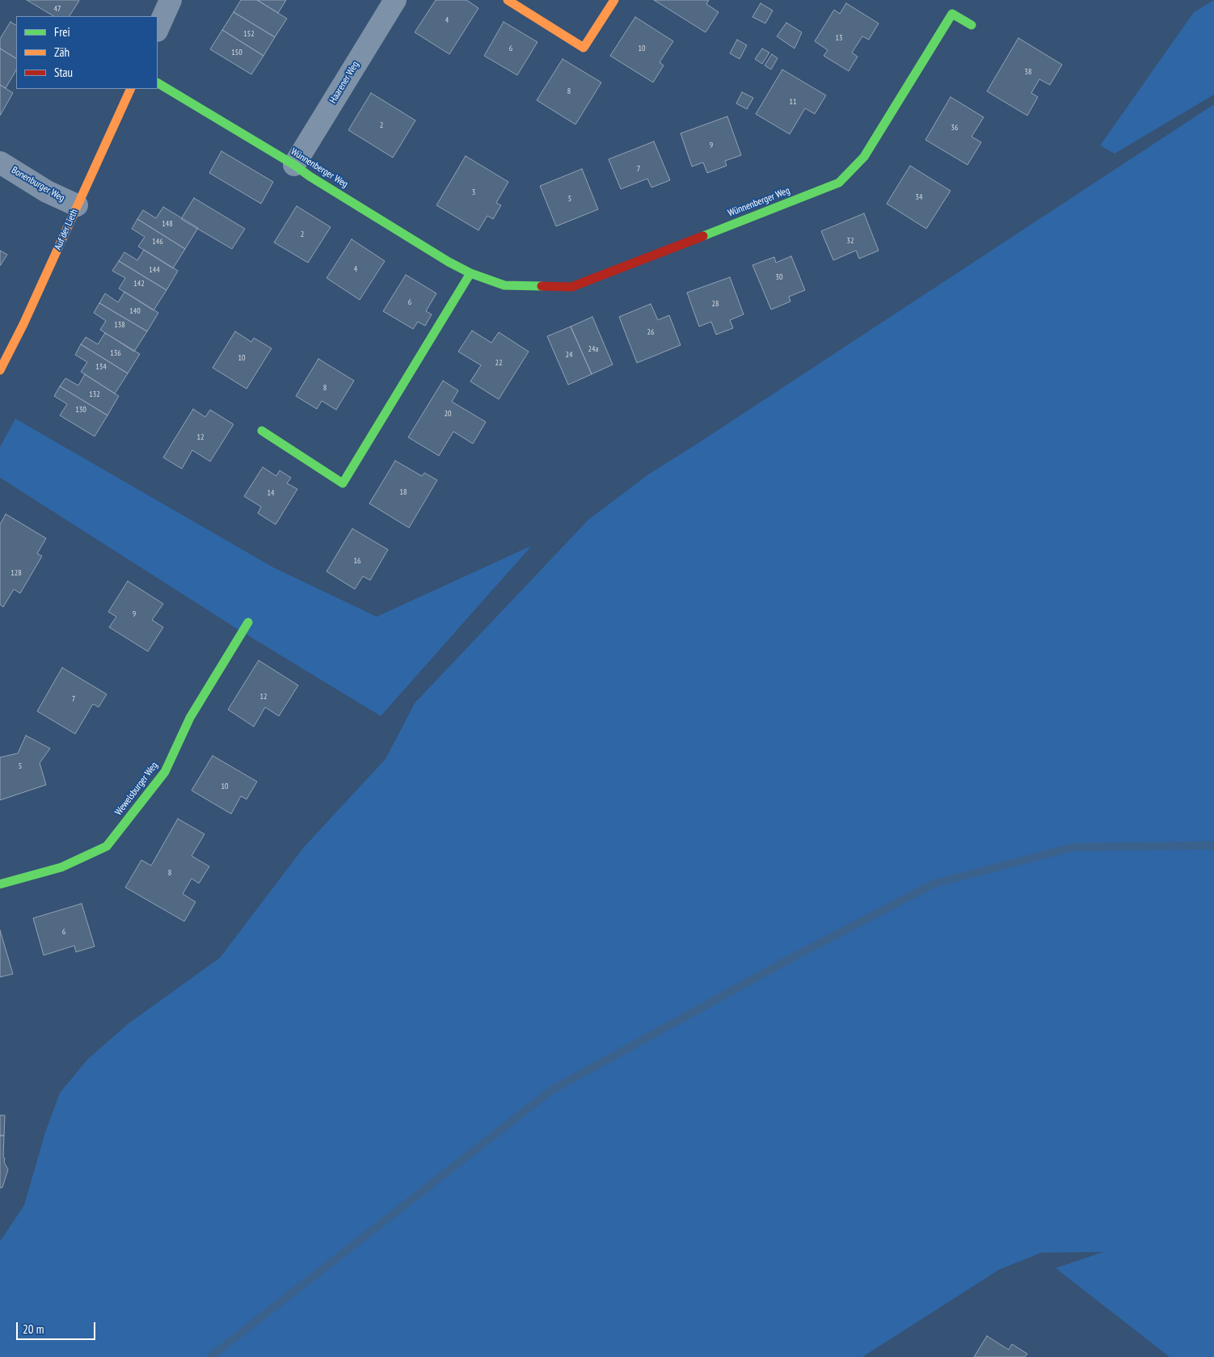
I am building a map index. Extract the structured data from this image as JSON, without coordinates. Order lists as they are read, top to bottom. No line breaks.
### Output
{"streets":{"street":["Haarener Weg","Wünnenberger Weg","Bonenburger Weg","Auf der Lieth","Wewelsburger Weg"]},"crossings":[["Haarener Weg","Wünnenberger Weg"],["Bonenburger Weg","Auf der Lieth"]],"house_numbers":["47","4","152","13","6","10","150","38","8","11","2","36","9","7","3","34","5","148","2","32","146","4","144","30","142","6","28","140","138","26","24a","136","24","10","22","134","8","132","130","20","12","18","14","16","128","9","12","7","5","10","8","6"],"legend":["Frei","Zäh","Stau"],"scale_bar":"20 m"}
